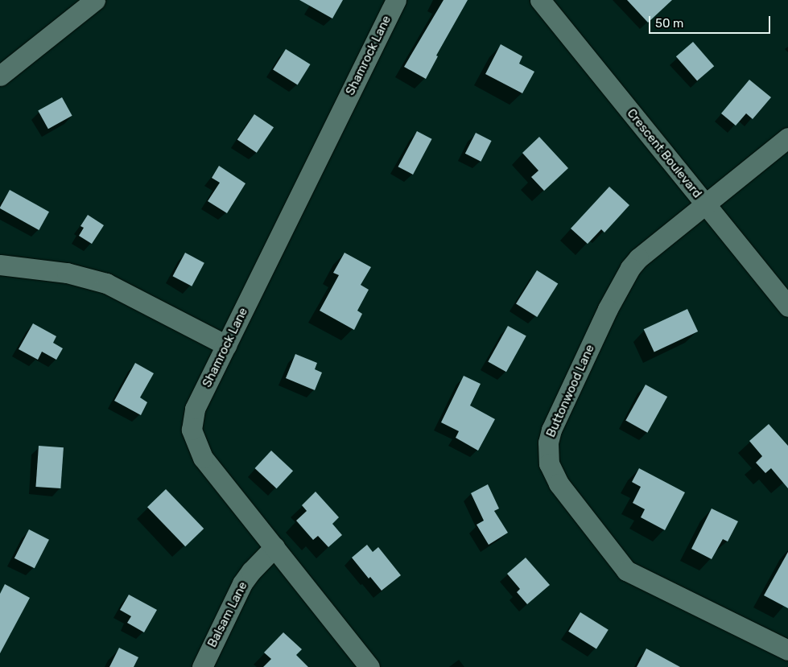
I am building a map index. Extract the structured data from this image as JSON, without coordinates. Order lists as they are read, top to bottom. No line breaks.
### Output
{"streets":{"street":["Shamrock Lane","Crescent Boulevard","Buttonwood Lane","Balsam Lane"]},"crossings":[["Shamrock Lane","Balsam Lane"],["Crescent Boulevard","Buttonwood Lane"]],"scale_bar":"50 m"}
